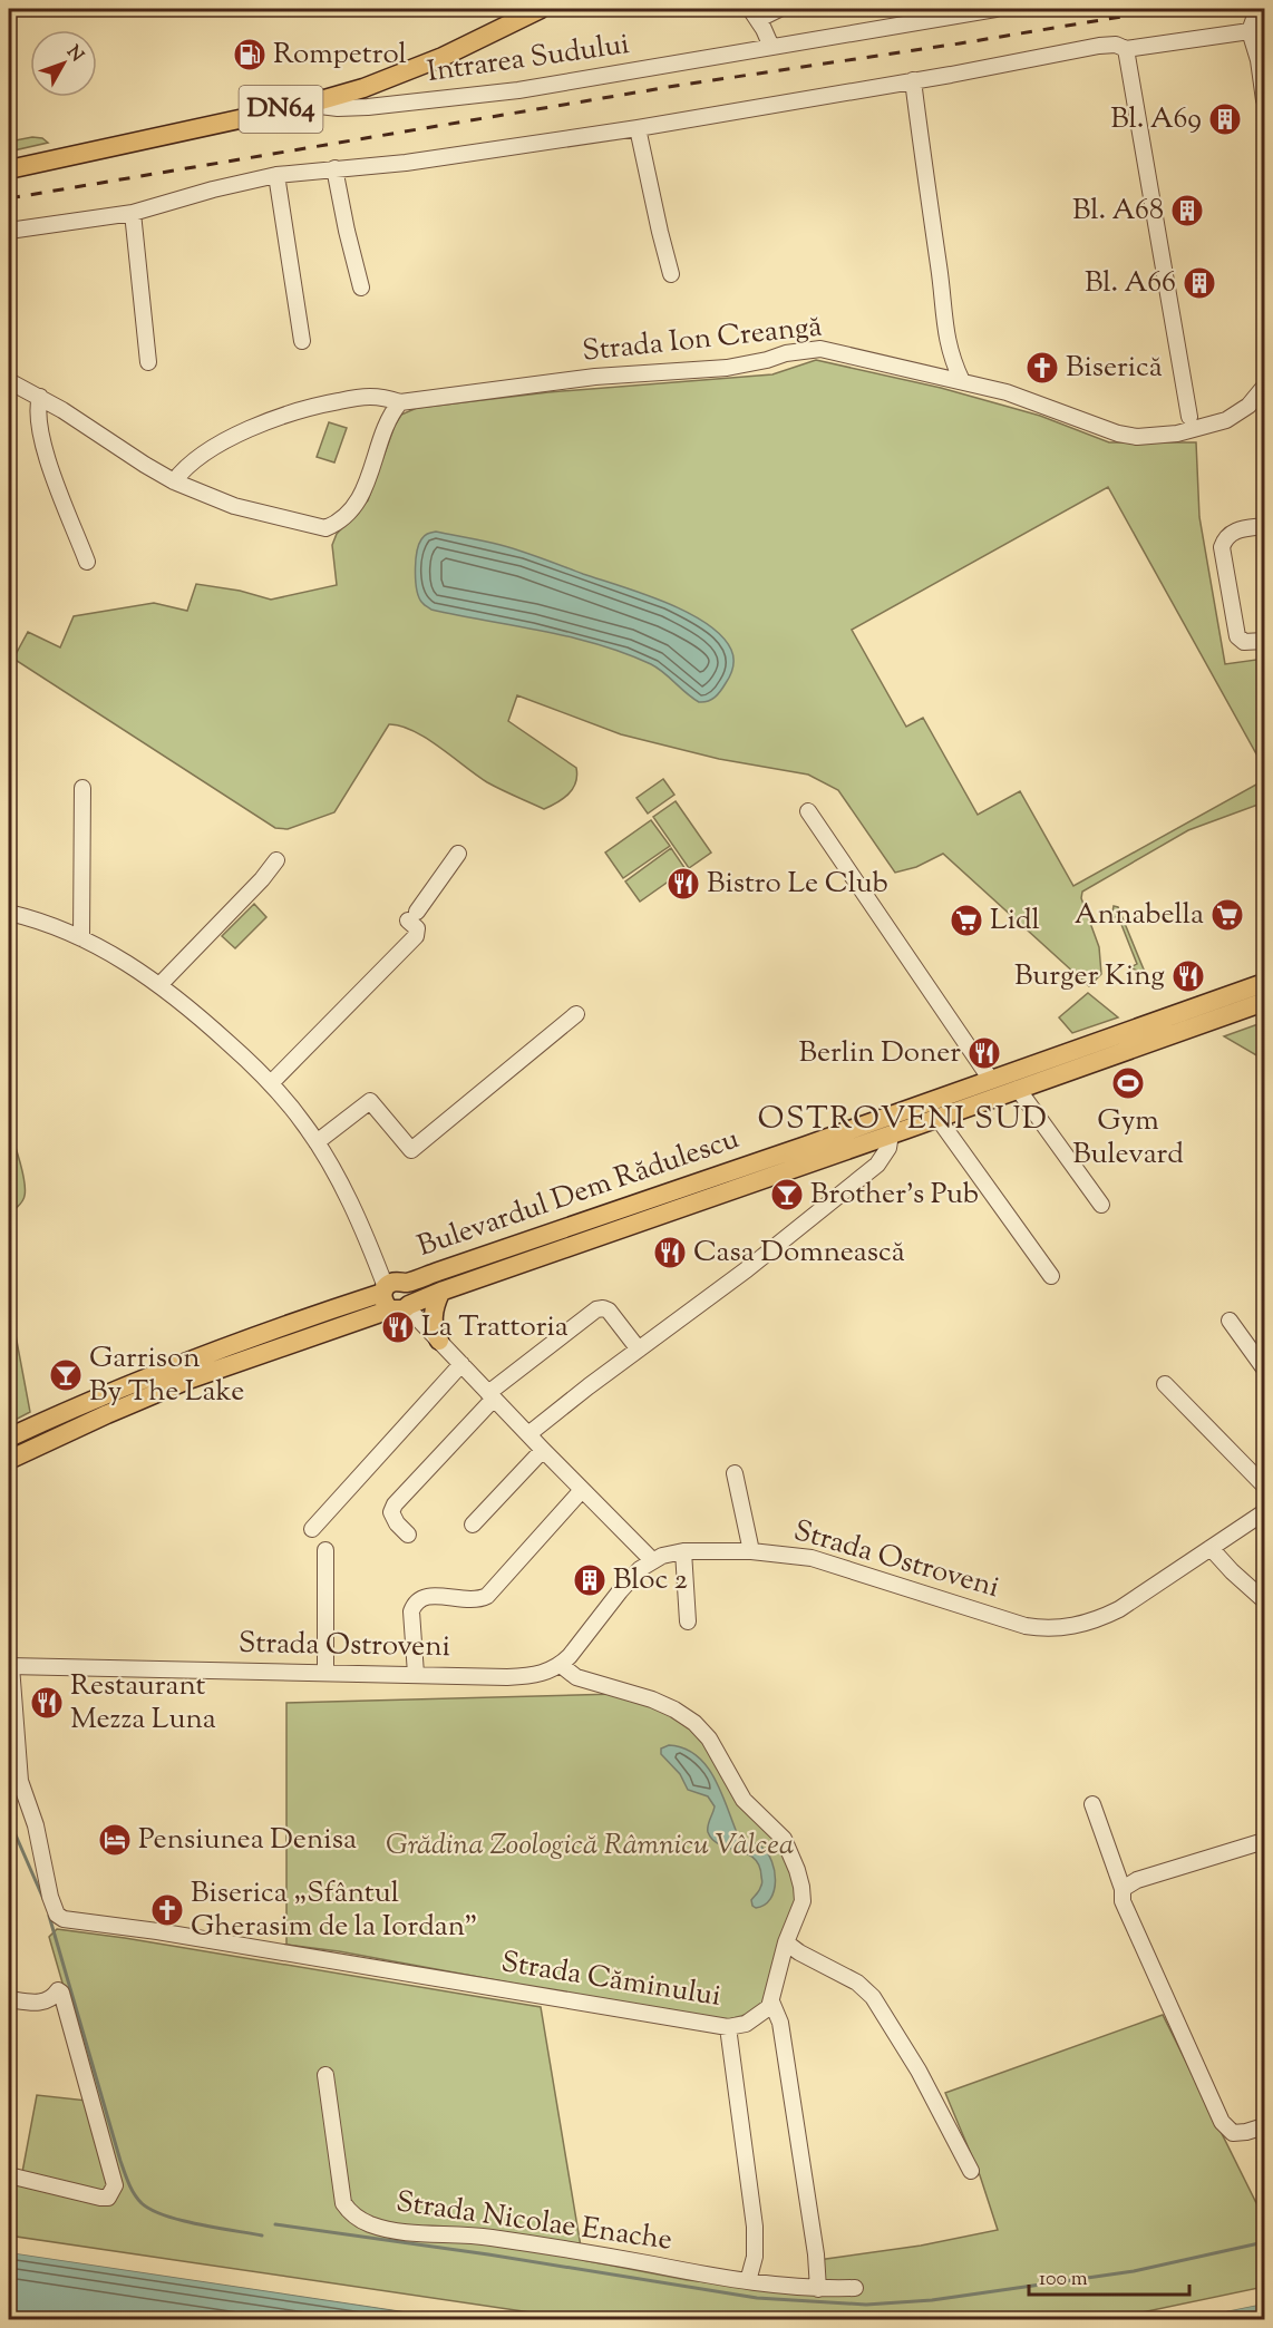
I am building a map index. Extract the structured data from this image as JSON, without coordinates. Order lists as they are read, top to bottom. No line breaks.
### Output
{"streets":{"main road":["DN64","Bulevardul Dem Rădulescu"],"street":["Intrarea Sudului","Strada Ion Creangă","Strada Ostroveni","Strada Căminului","Strada Nicolae Enache"]},"crossings":[["Intrarea Sudului","DN64"],["Strada Ostroveni","Strada Căminului"]],"districts":["OSTROVENI SUD"],"parks":["Grădina Zoologică Râmnicu Vâlcea"],"places":{"fuel station":["Rompetrol"],"building":["Bl. A69","Bl. A68","Bl. A66","Bloc 2"],"church":["Biserică","Biserica „Sfântul Gherasim de la Iordan”"],"restaurant":["Bistro Le Club","Burger King","Berlin Doner","Casa Domnească","La Trattoria","Restaurant Mezza Luna"],"supermarket":["Annabella","Lidl"],"sports":["Gym Bulevard"],"bar":["Brother's Pub","Garrison By The Lake"],"hotel":["Pensiunea Denisa"]},"scale_bar":"100 m","north":"top right"}
